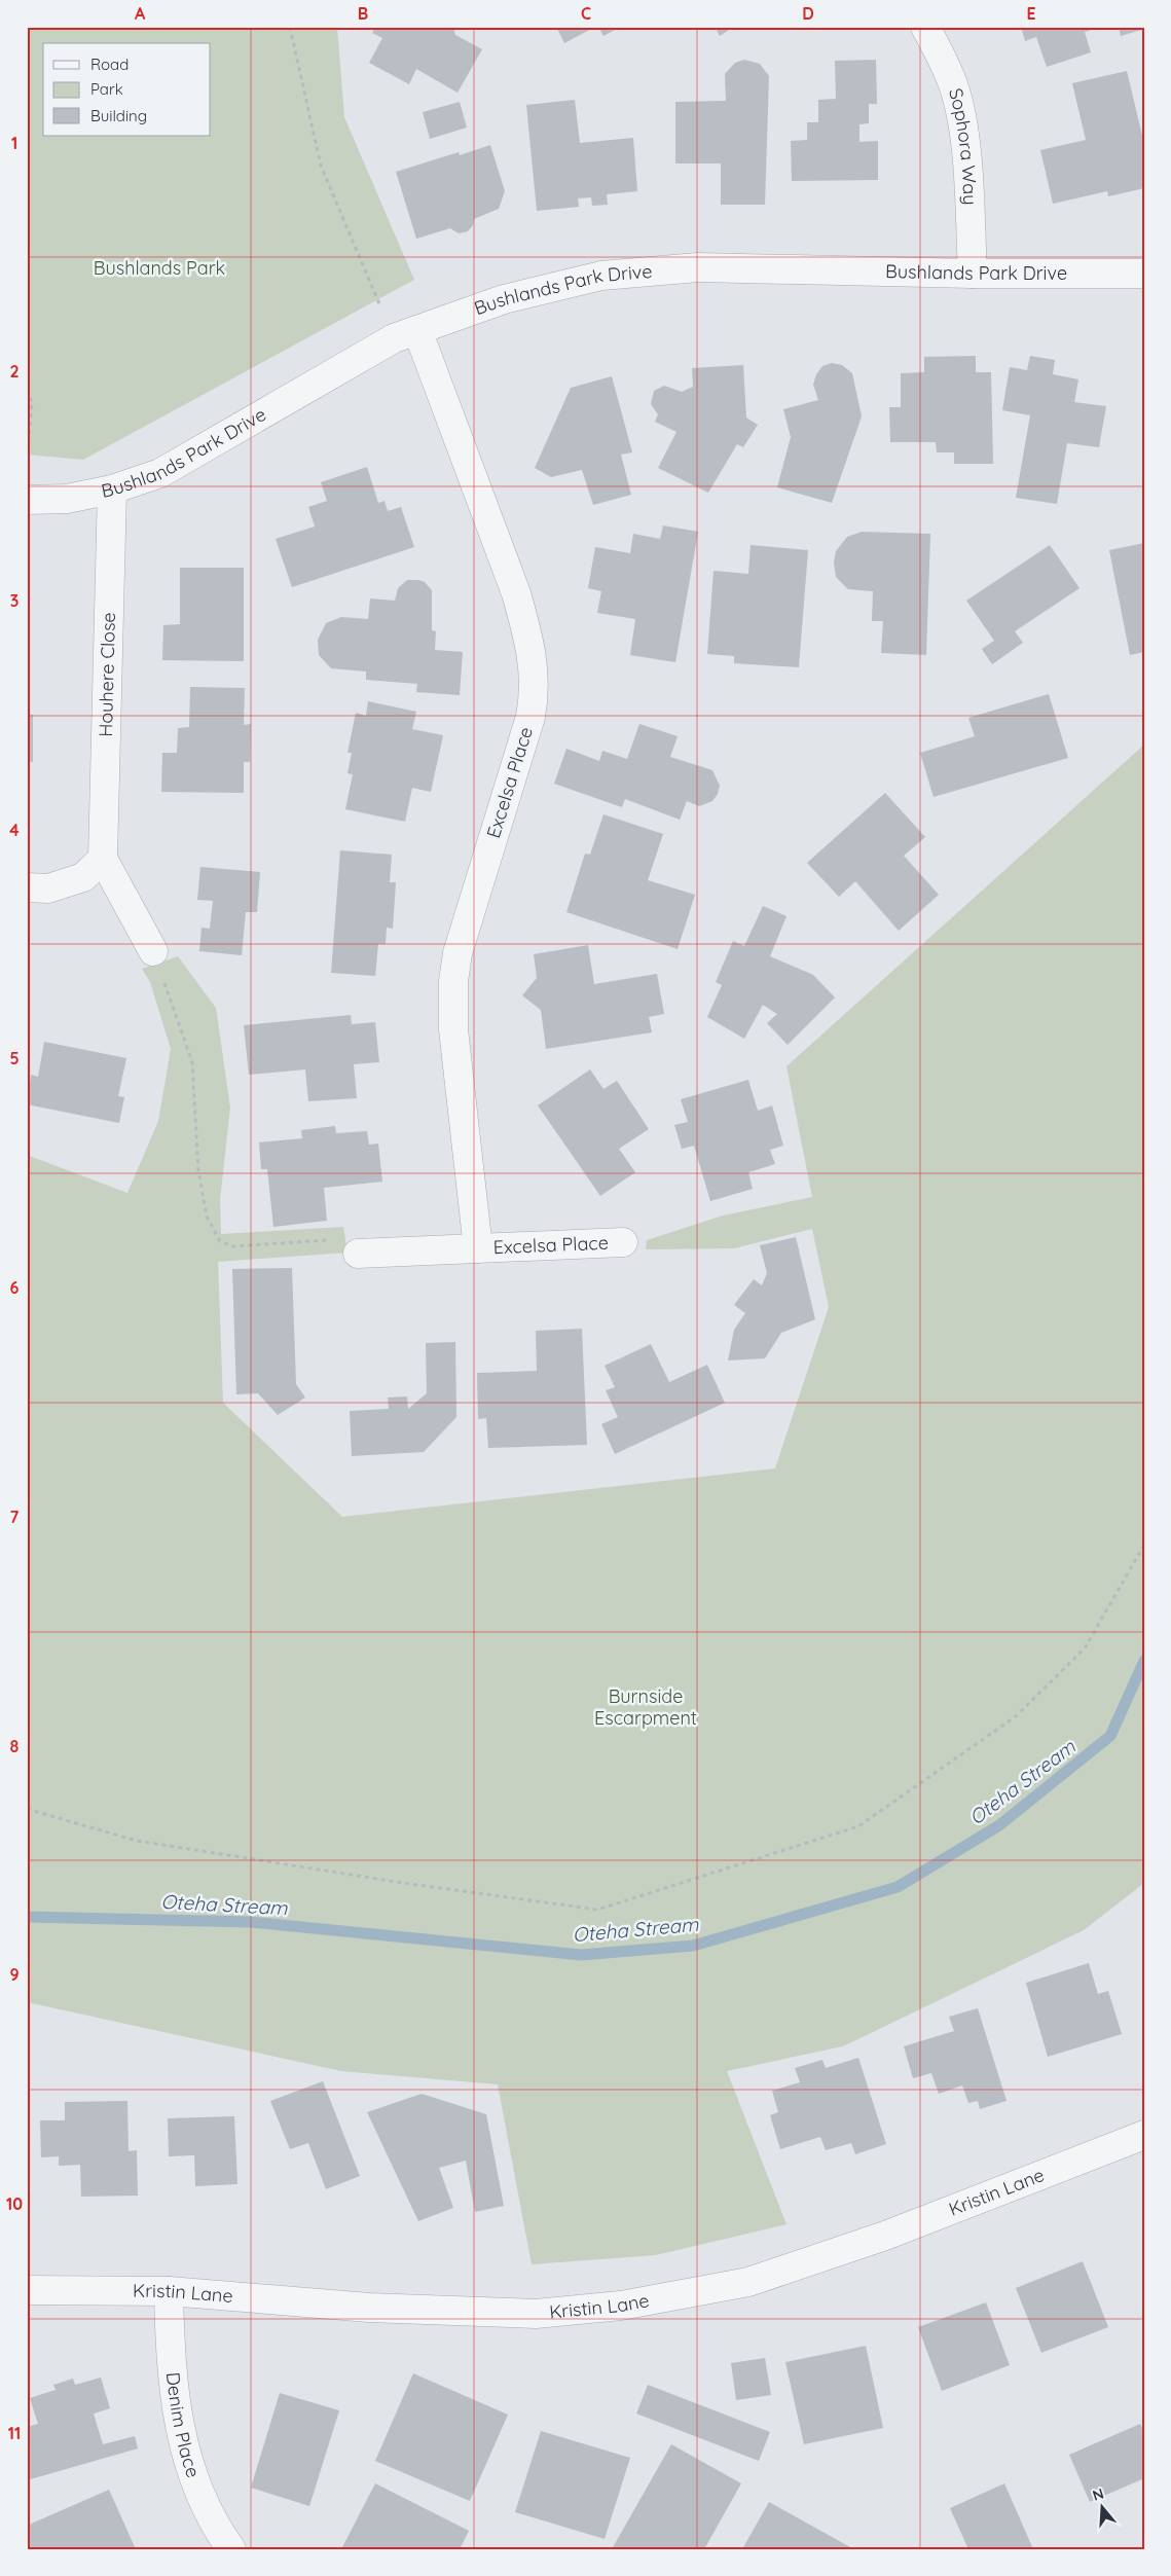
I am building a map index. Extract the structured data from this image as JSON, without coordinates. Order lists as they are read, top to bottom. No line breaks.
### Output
{"streets":{"street":["Sophora Way","Bushlands Park Drive","Houhere Close","Excelsa Place","Kristin Lane","Denim Place"]},"crossings":[["Sophora Way","Bushlands Park Drive"],["Bushlands Park Drive","Houhere Close"],["Bushlands Park Drive","Excelsa Place"],["Kristin Lane","Denim Place"]],"water":["Oteha Stream"],"parks":["Bushlands Park","Burnside Escarpment"],"legend":["Road","Park","Building"],"north":"top","grid":{"columns":["A","B","C","D","E"],"rows":["1","2","3","4","5","6","7","8","9","10","11"]}}
